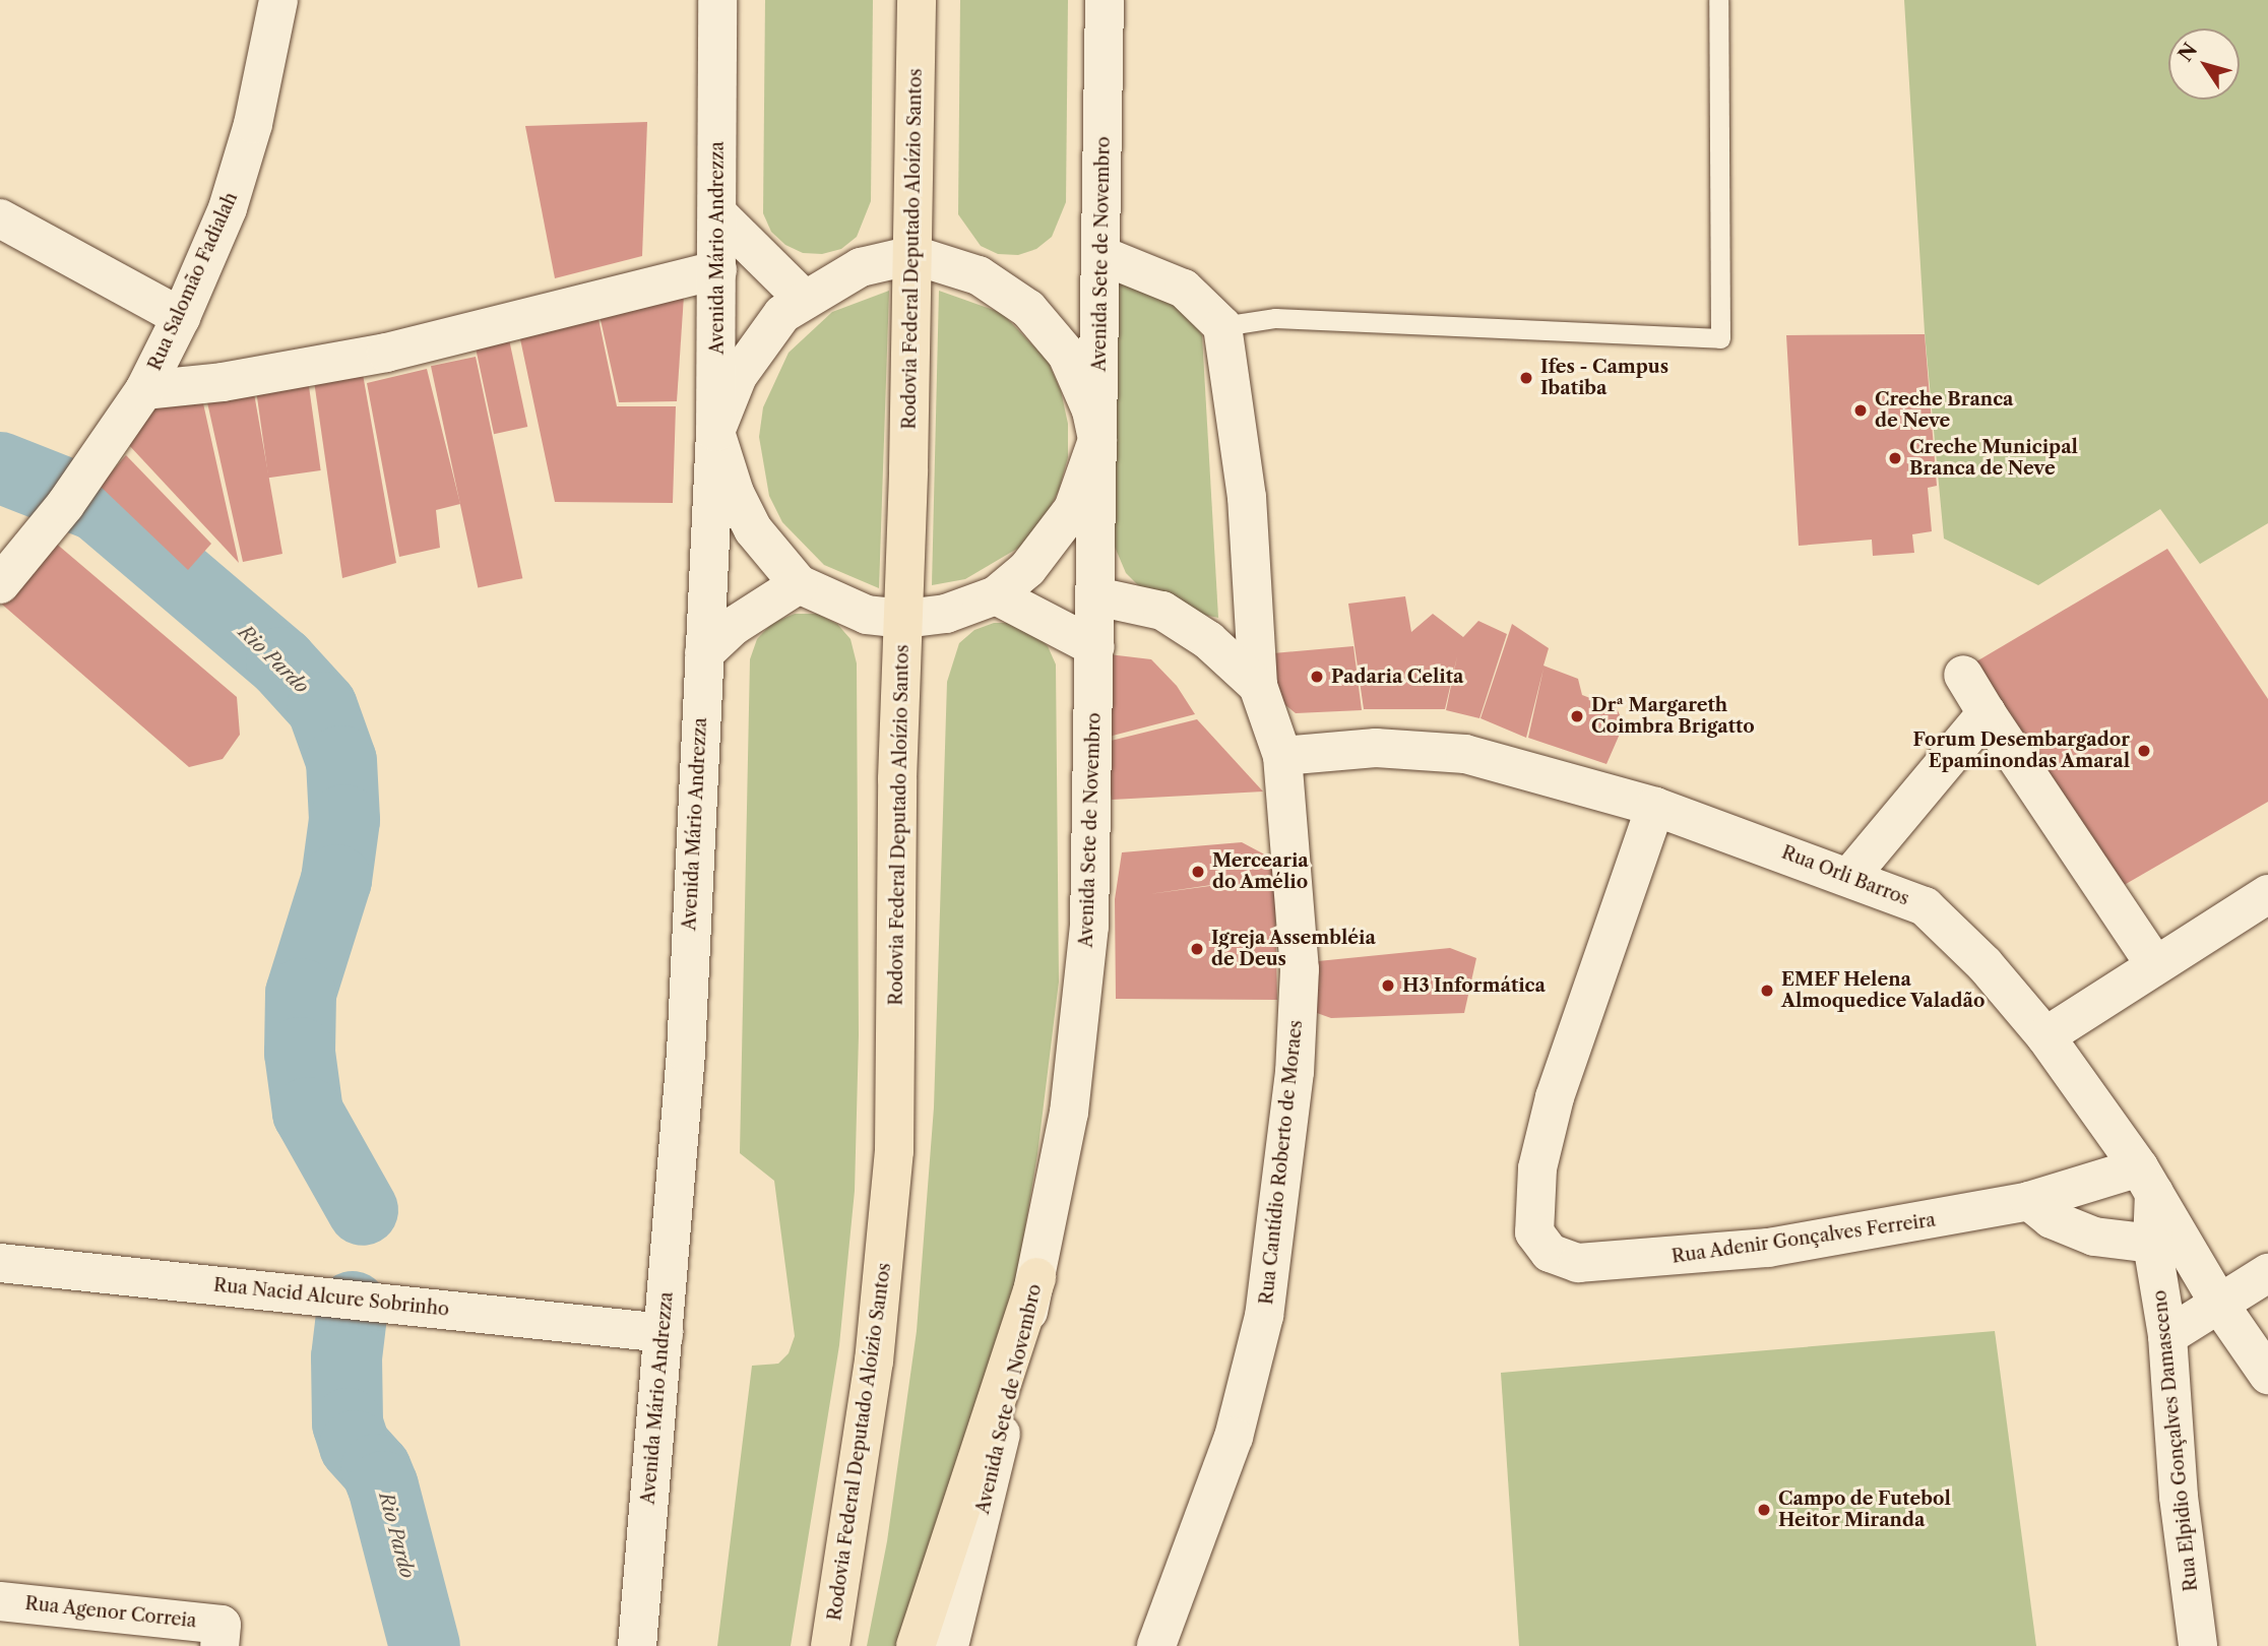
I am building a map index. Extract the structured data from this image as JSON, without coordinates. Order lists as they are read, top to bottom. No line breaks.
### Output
{"streets":{"highway":["Rodovia Federal Deputado Aloízio Santos"],"street":["Avenida Mário Andrezza","Avenida Sete de Novembro","Rua Salomão Fadialah","Rua Orli Barros","Rua Cantídio Roberto de Moraes","Rua Adenir Gonçalves Ferreira","Rua Nacid Alcure Sobrinho","Rua Elpidio Gonçalves Damasceno","Rua Agenor Correia"]},"crossings":[["Avenida Mário Andrezza","Rua Nacid Alcure Sobrinho"],["Avenida Sete de Novembro","Rua Cantídio Roberto de Moraes"],["Rua Orli Barros","Rua Cantídio Roberto de Moraes"],["Rua Orli Barros","Rua Adenir Gonçalves Ferreira"],["Rua Orli Barros","Rua Elpidio Gonçalves Damasceno"],["Rua Adenir Gonçalves Ferreira","Rua Elpidio Gonçalves Damasceno"]],"water":["Rio Pardo"],"places":["Ifes - Campus Ibatiba","Creche Branca de Neve","Creche Municipal Branca de Neve","Padaria Celita","Drª Margareth Coimbra Brigatto","Forum Desembargador Epaminondas Amaral","Mercearia do Amélio","Igreja Assembléia de Deus","H3 Informática","EMEF Helena Almoquedice Valadão","Campo de Futebol Heitor Miranda"],"north":"top left"}
